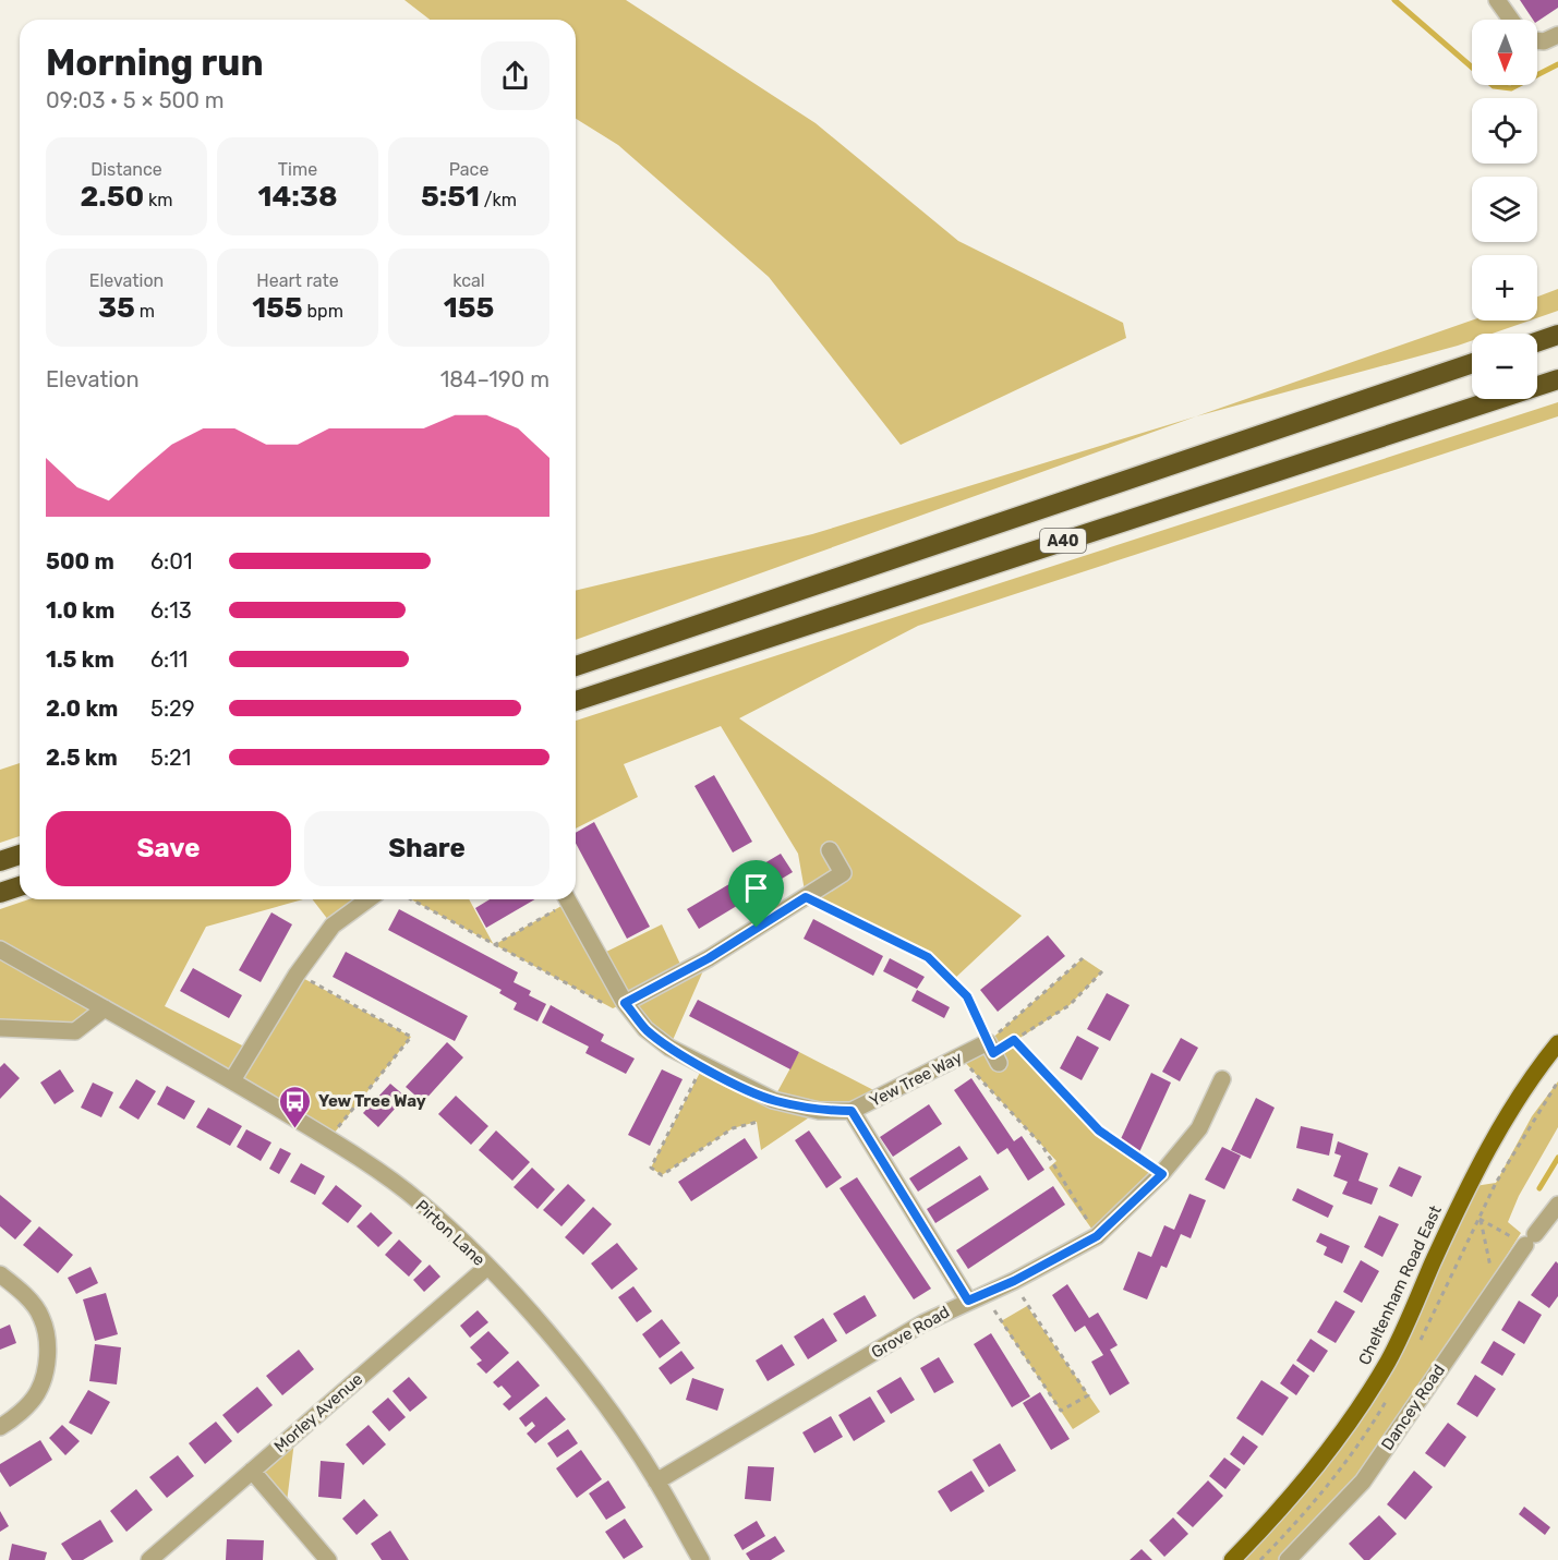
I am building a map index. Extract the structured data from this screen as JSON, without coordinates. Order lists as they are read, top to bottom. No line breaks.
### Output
{"streets":{"highway":["A40"],"main road":["Cheltenham Road East"],"street":["Yew Tree Way","Pirton Lane","Grove Road","Dancey Road","Morley Avenue"]},"crossings":[["Pirton Lane","Grove Road"],["Pirton Lane","Morley Avenue"]],"places":{"bus stop":["Yew Tree Way"]},"north":"bottom","page":{"map_buttons":["+","−"],"heading":["Morning run","09:03 · 5 × 500 m"],"stats":[["Distance","2.50 km"],["Time","14:38"],["Pace","5:51 /km"],["Elevation","35 m"],["Heart rate","155 bpm"],["kcal","155"]],"chart":["Elevation","184–190 m"],"list":[{"name":"500 m","note":"6:01"},{"name":"1.0 km","note":"6:13"},{"name":"1.5 km","note":"6:11"},{"name":"2.0 km","note":"5:29"},{"name":"2.5 km","note":"5:21"}],"buttons":["Save","Share"]}}
